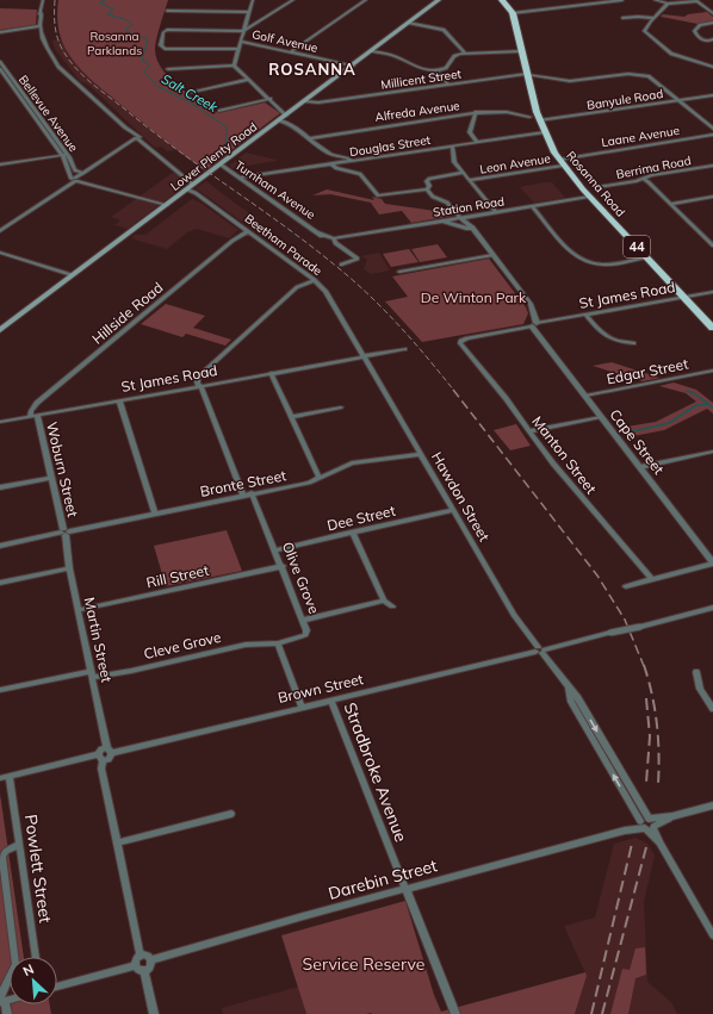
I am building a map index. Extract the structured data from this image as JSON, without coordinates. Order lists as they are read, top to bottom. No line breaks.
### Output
{"streets":{"highway":["Rosanna Road","44"],"main road":["Lower Plenty Road"],"street":["Golf Avenue","Millicent Street","Banyule Road","Alfreda Avenue","Bellevue Avenue","Laane Avenue","Douglas Street","Leon Avenue","Berrima Road","Turnham Avenue","Station Road","Beetham Parade","St James Road","Hillside Road","Edgar Street","Cape Street","Manton Street","Woburn Street","Bronte Street","Hawdon Street","Dee Street","Rill Street","Olive Grove","Martin Street","Cleve Grove","Brown Street","Stradbroke Avenue","Powlett Street","Darebin Street"]},"crossings":[["Golf Avenue","Lower Plenty Road"],["Millicent Street","Banyule Road"],["Millicent Street","Lower Plenty Road"],["Millicent Street","Rosanna Road"],["Banyule Road","Rosanna Road"],["Laane Avenue","Leon Avenue"],["Laane Avenue","Rosanna Road"],["Douglas Street","Rosanna Road"],["Douglas Street","Turnham Avenue"],["Lower Plenty Road","Turnham Avenue"],["Lower Plenty Road","Beetham Parade"],["Leon Avenue","Rosanna Road"],["Rosanna Road","Station Road"],["Rosanna Road","St James Road"],["Turnham Avenue","Station Road"],["Beetham Parade","St James Road"],["Beetham Parade","Hillside Road"],["Beetham Parade","Hawdon Street"],["St James Road","Hillside Road"],["St James Road","Cape Street"],["St James Road","Manton Street"],["St James Road","Woburn Street"],["St James Road","Hawdon Street"],["Hillside Road","Woburn Street"],["Edgar Street","Cape Street"],["Woburn Street","Bronte Street"],["Woburn Street","Martin Street"],["Bronte Street","Hawdon Street"],["Bronte Street","Olive Grove"],["Bronte Street","Martin Street"],["Hawdon Street","Dee Street"],["Hawdon Street","Brown Street"],["Hawdon Street","Darebin Street"],["Dee Street","Olive Grove"],["Rill Street","Olive Grove"],["Rill Street","Martin Street"],["Olive Grove","Cleve Grove"],["Martin Street","Cleve Grove"],["Martin Street","Brown Street"],["Brown Street","Stradbroke Avenue"],["Stradbroke Avenue","Darebin Street"]],"districts":["ROSANNA"],"water":["Salt Creek"],"parks":["Rosanna Parklands","De Winton Park","Service Reserve"],"north":"top left"}
